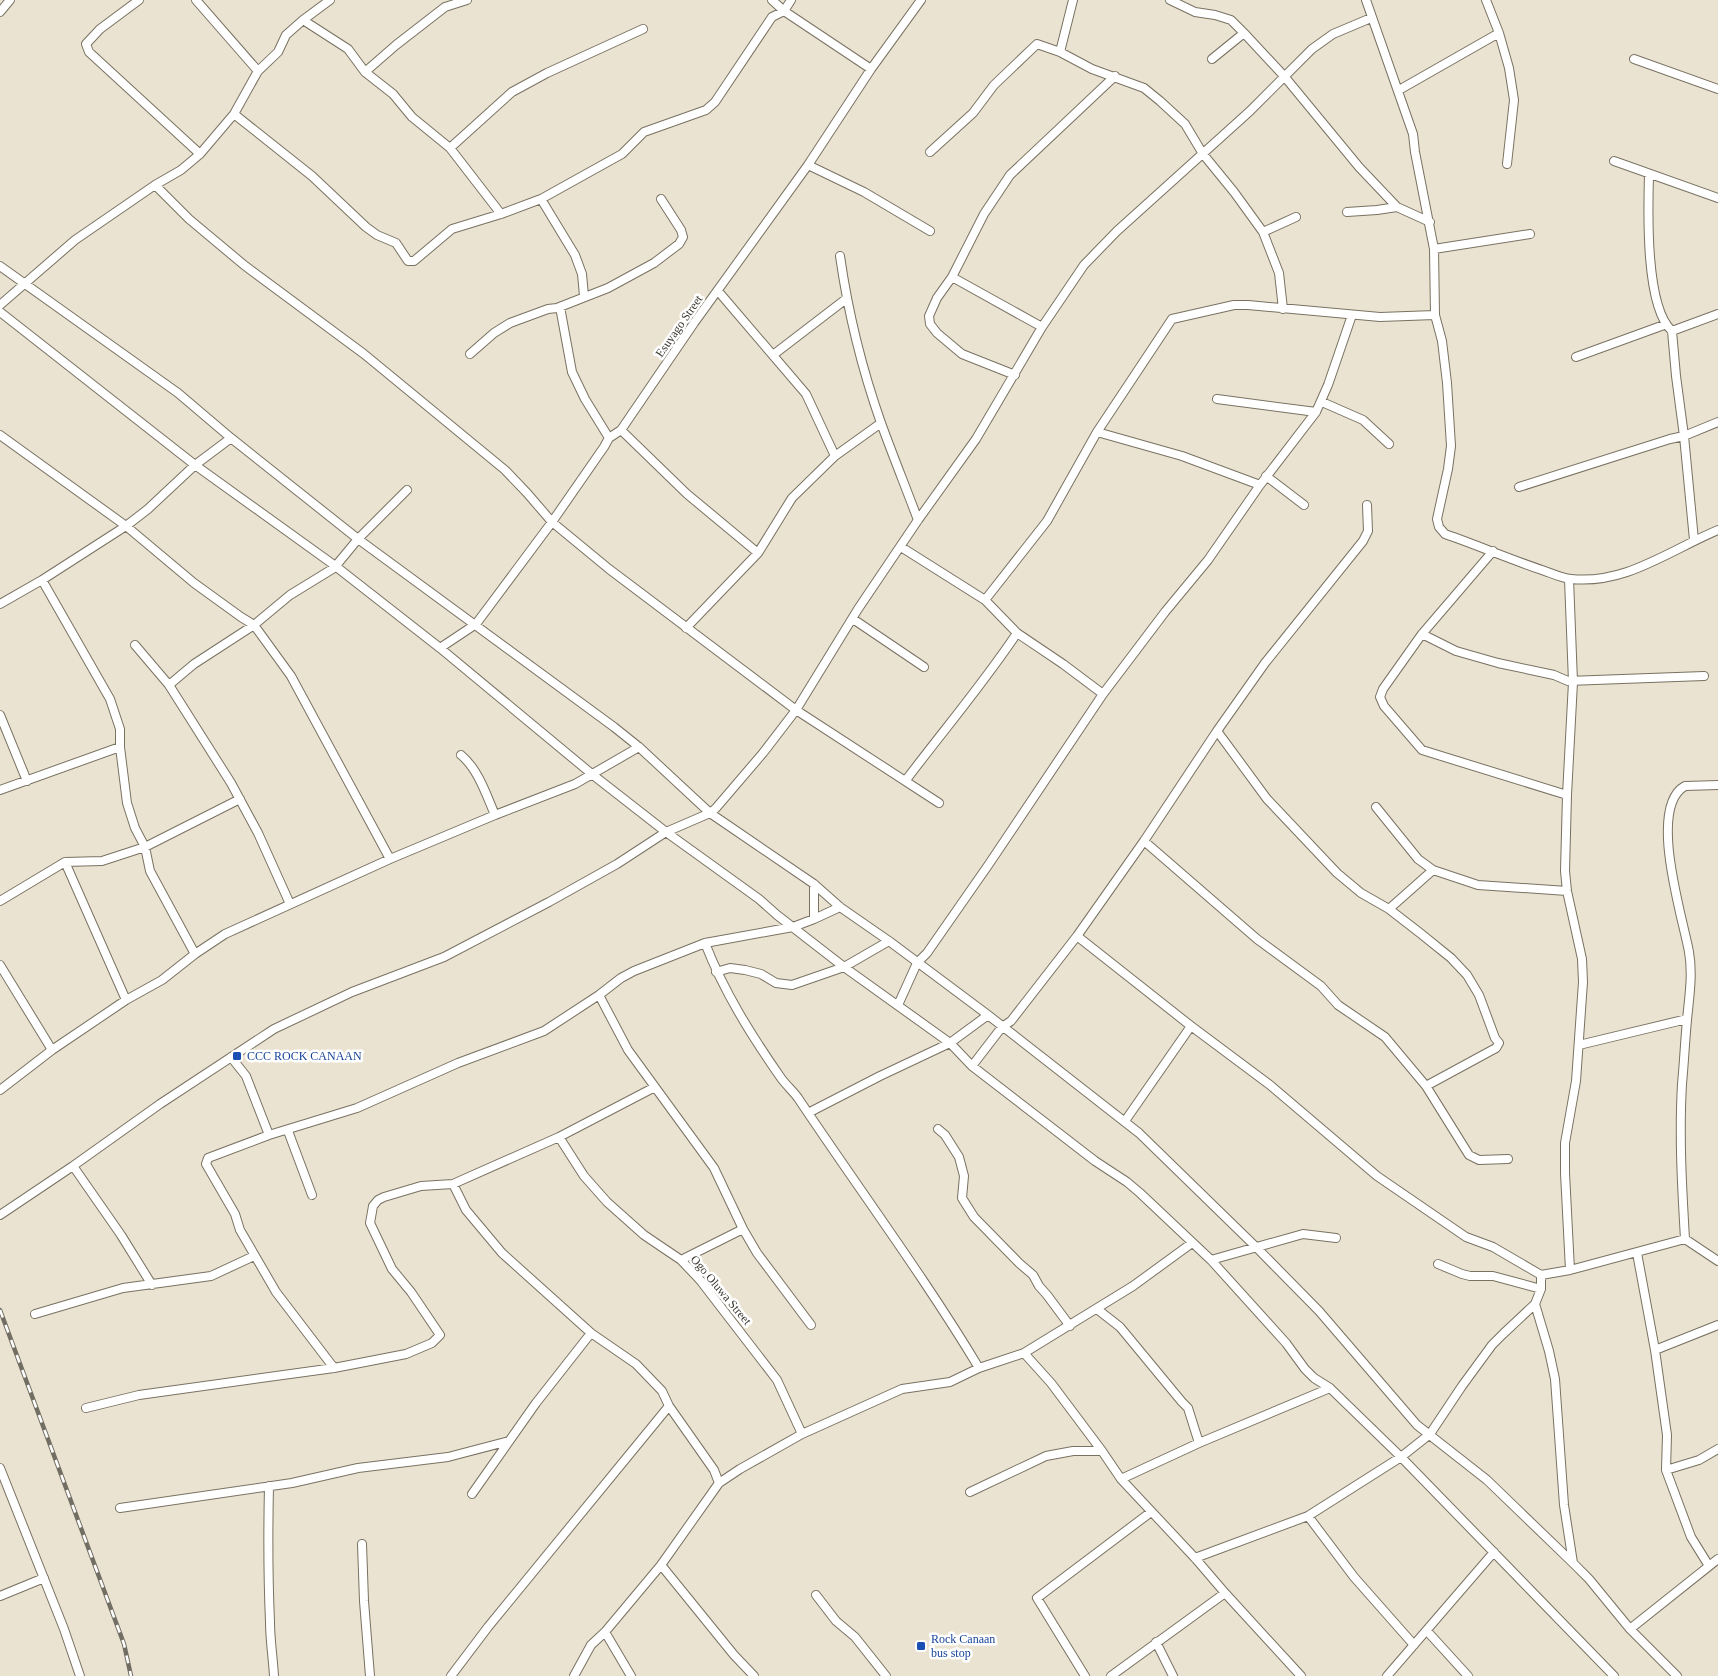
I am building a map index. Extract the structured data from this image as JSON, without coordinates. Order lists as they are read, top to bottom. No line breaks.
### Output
{"streets":{"street":["Esuyago Street","Ogo Oluwa Street"]},"places":{"transit":["CCC ROCK CANAAN","Rock Canaan bus stop"]}}
